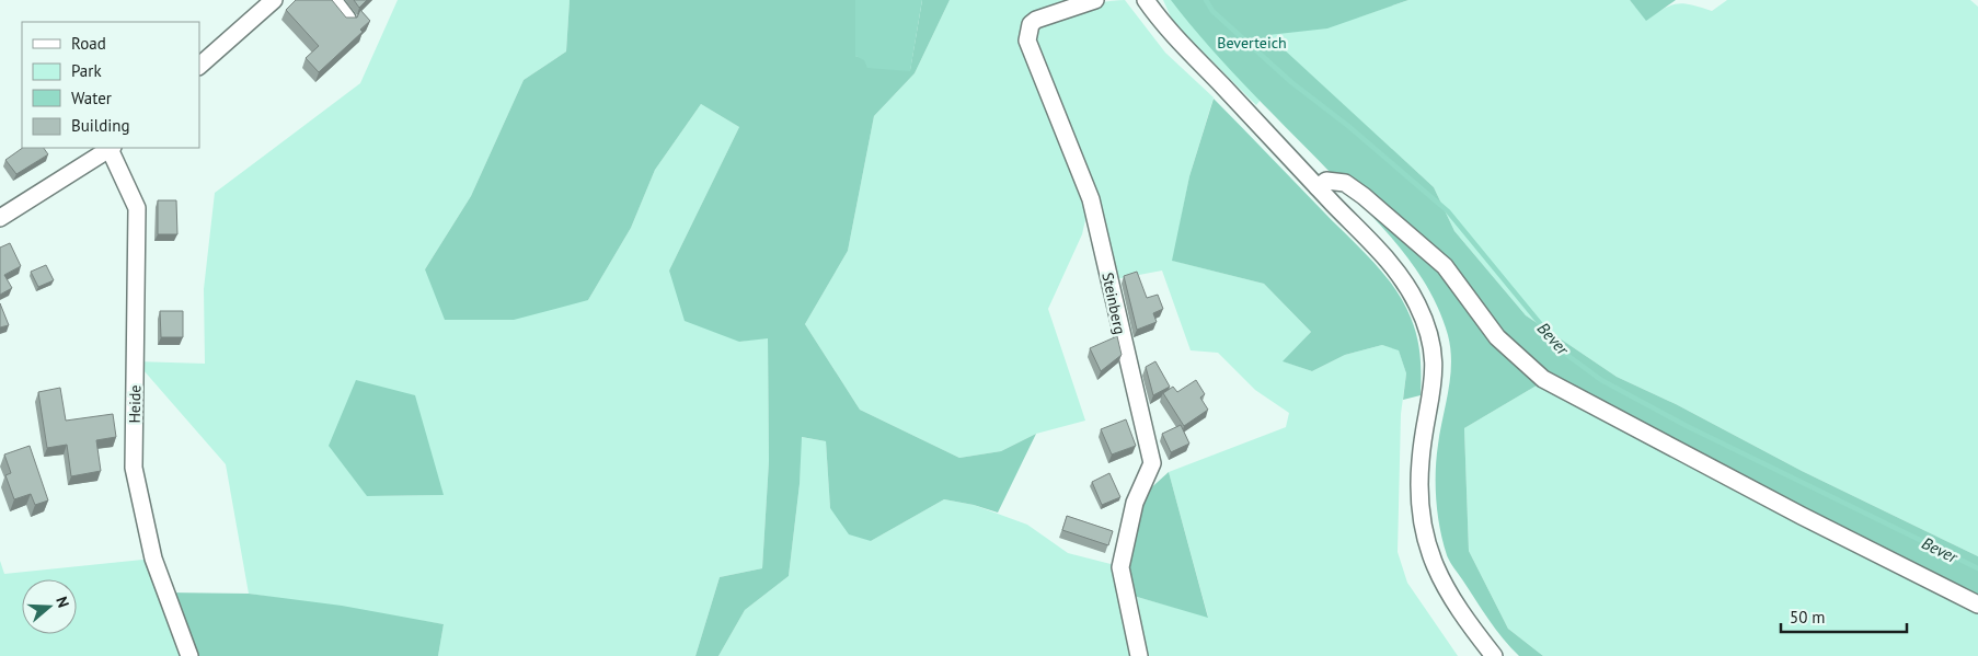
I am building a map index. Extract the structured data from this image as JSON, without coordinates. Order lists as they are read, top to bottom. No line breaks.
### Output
{"streets":{"street":["Steinberg","Heide"]},"water":["Bever"],"parks":["Beverteich"],"legend":["Road","Park","Water","Building"],"scale_bar":"50 m","north":"right"}
